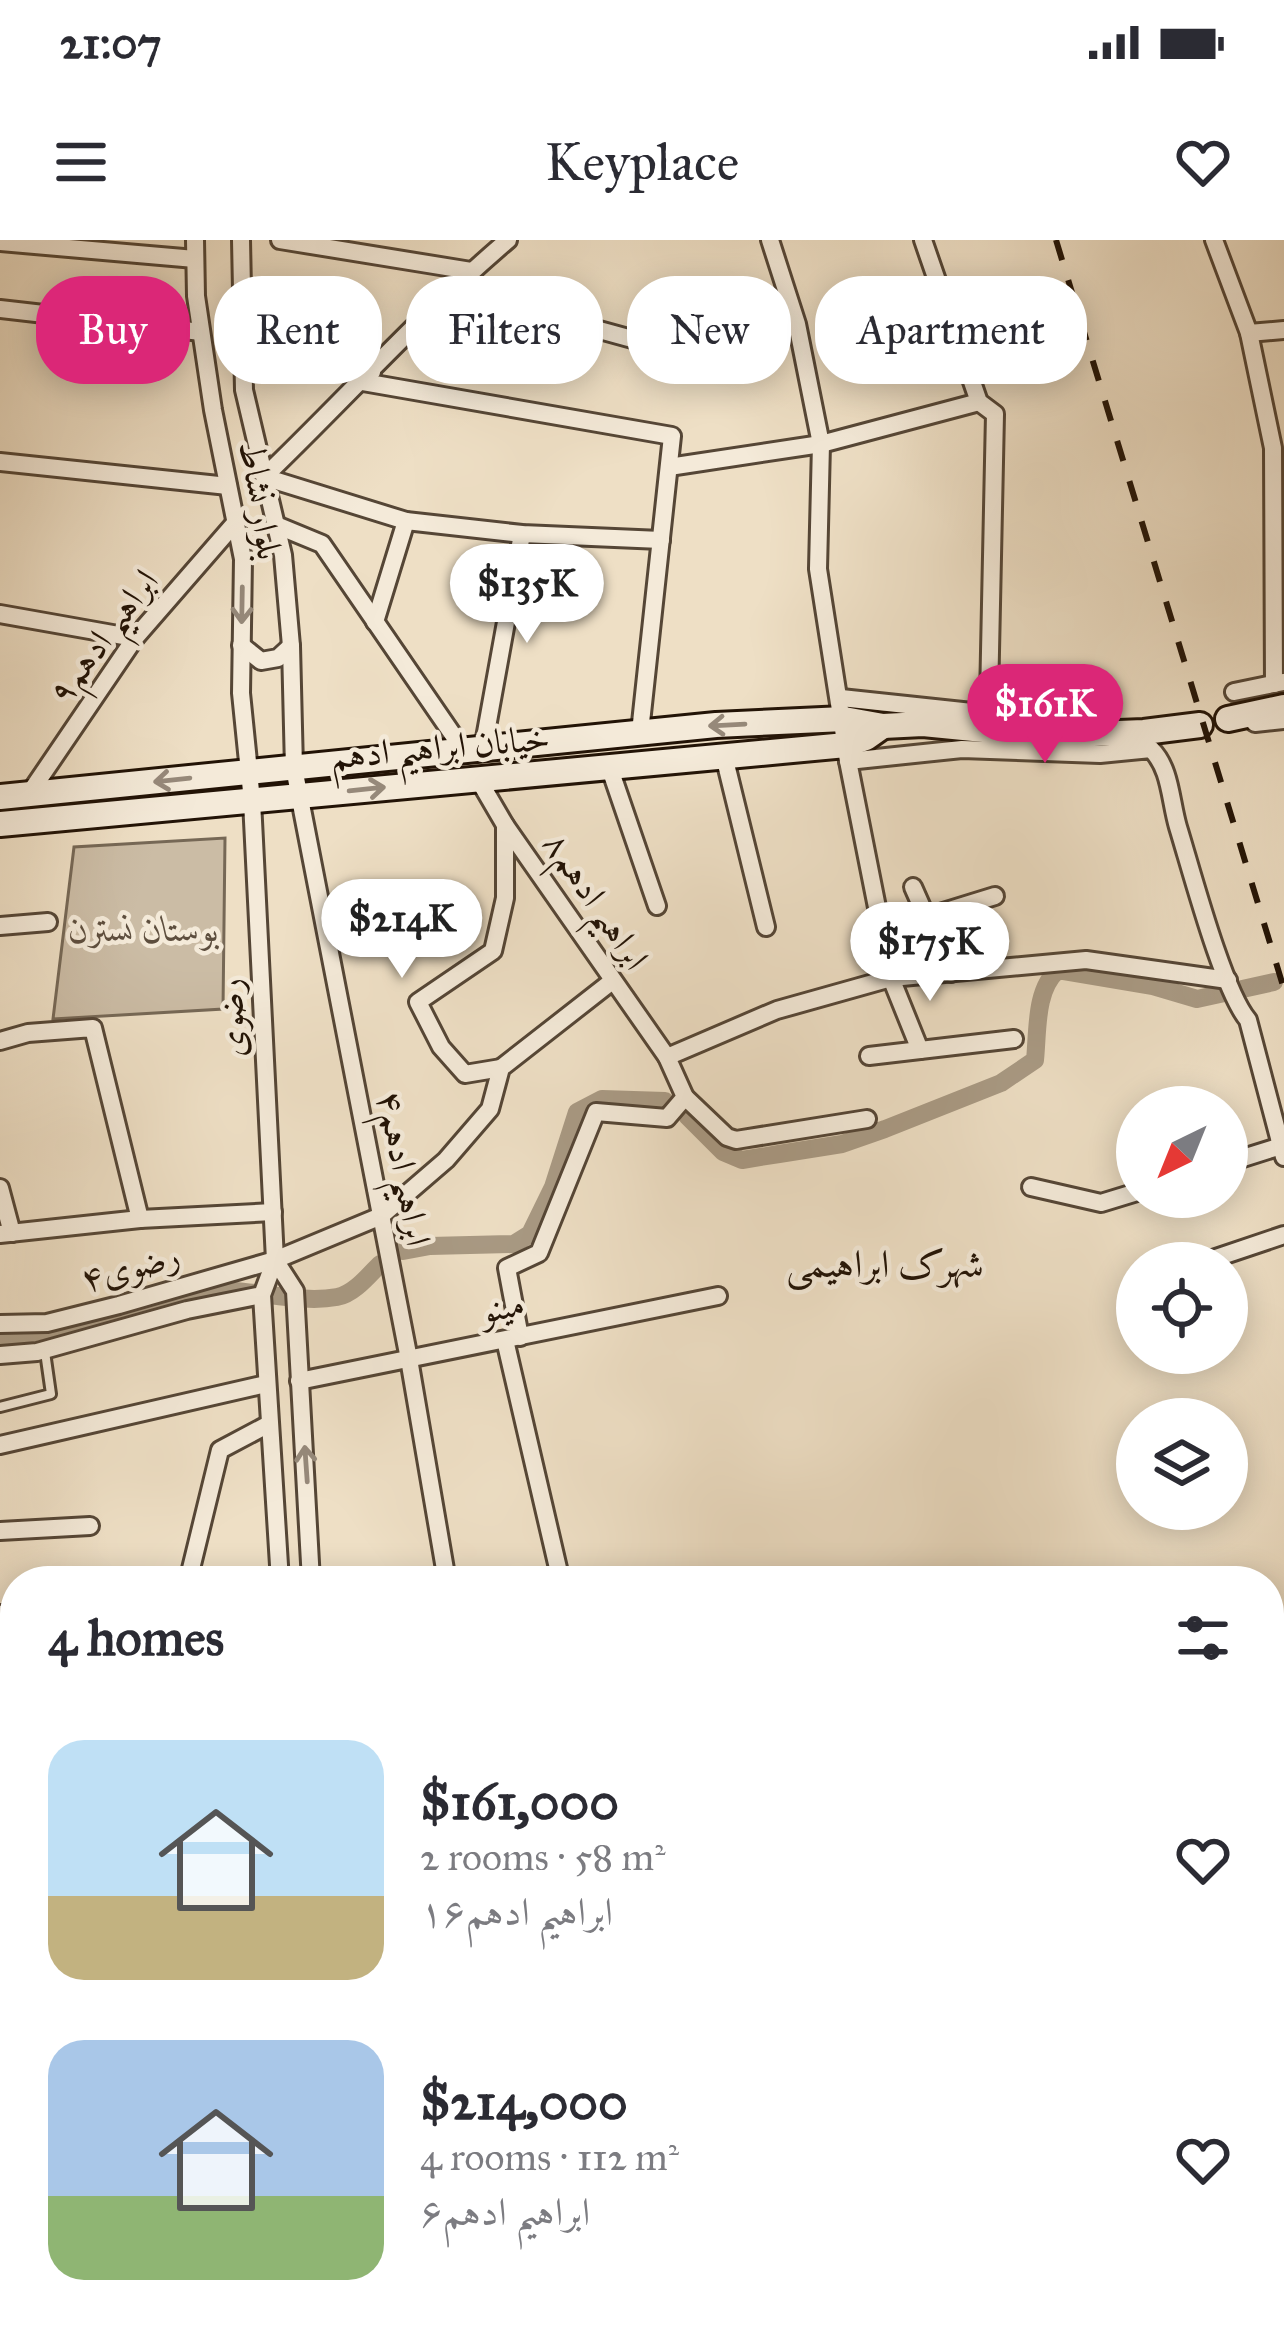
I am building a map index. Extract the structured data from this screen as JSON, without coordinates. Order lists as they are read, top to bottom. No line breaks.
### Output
{"streets":{"street":["بلوار نشاط","ابراهیم ادهم۹","خیابان ابراهیم ادهم","ابراهیم ادهم۸","رضوی","ابراهیم ادهم۴","رضوی۴","مینو"]},"crossings":[["بلوار نشاط","ابراهیم ادهم۹"],["بلوار نشاط","خیابان ابراهیم ادهم"],["بلوار نشاط","رضوی"],["بلوار نشاط","ابراهیم ادهم۴"],["ابراهیم ادهم۹","خیابان ابراهیم ادهم"],["خیابان ابراهیم ادهم","ابراهیم ادهم۸"],["خیابان ابراهیم ادهم","رضوی"],["خیابان ابراهیم ادهم","ابراهیم ادهم۴"],["رضوی","رضوی۴"],["رضوی","مینو"],["ابراهیم ادهم۴","رضوی۴"],["ابراهیم ادهم۴","مینو"]],"districts":["شهرک ابراهیمی"],"parks":["بوستان نسترن"],"north":"bottom left","page":{"status":"21:07","header":"Keyplace","chip":["Buy","Rent","Filters","New","Apartment"],"price":["$135K","$161K","$214K","$175K"],"heading":"4 homes","list":[{"name":"$161,000","note":"2 rooms · 58 m² · ابراهیم ادهم۱۶"},{"name":"$214,000","note":"4 rooms · 112 m² · ابراهیم ادهم۶"}]}}
